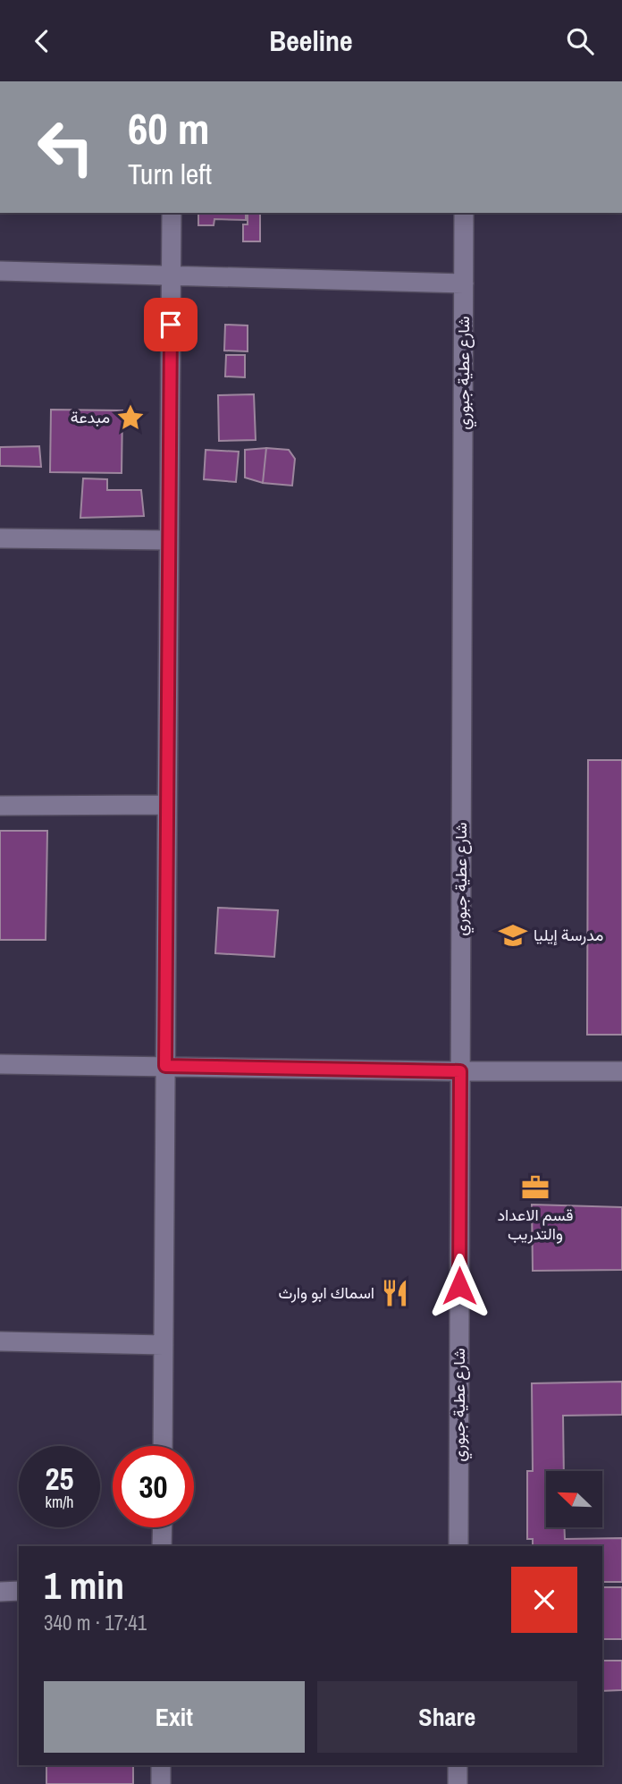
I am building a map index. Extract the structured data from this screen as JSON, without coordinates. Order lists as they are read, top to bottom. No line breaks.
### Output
{"streets":{"street":["شارع عطية جبوري"]},"places":{"place":["مبدعة"],"school or university":["مدرسة إيليا"],"office":["قسم الاعداد والتدريب"],"restaurant":["اسماك ابو وارث"]},"north":"top left","page":{"header":"Beeline","turn":["60 m","Turn left"],"speed":"25 km/h","limit":"30","heading":["1 min","340 m · 17:41"],"buttons":["Exit","Share"]}}
